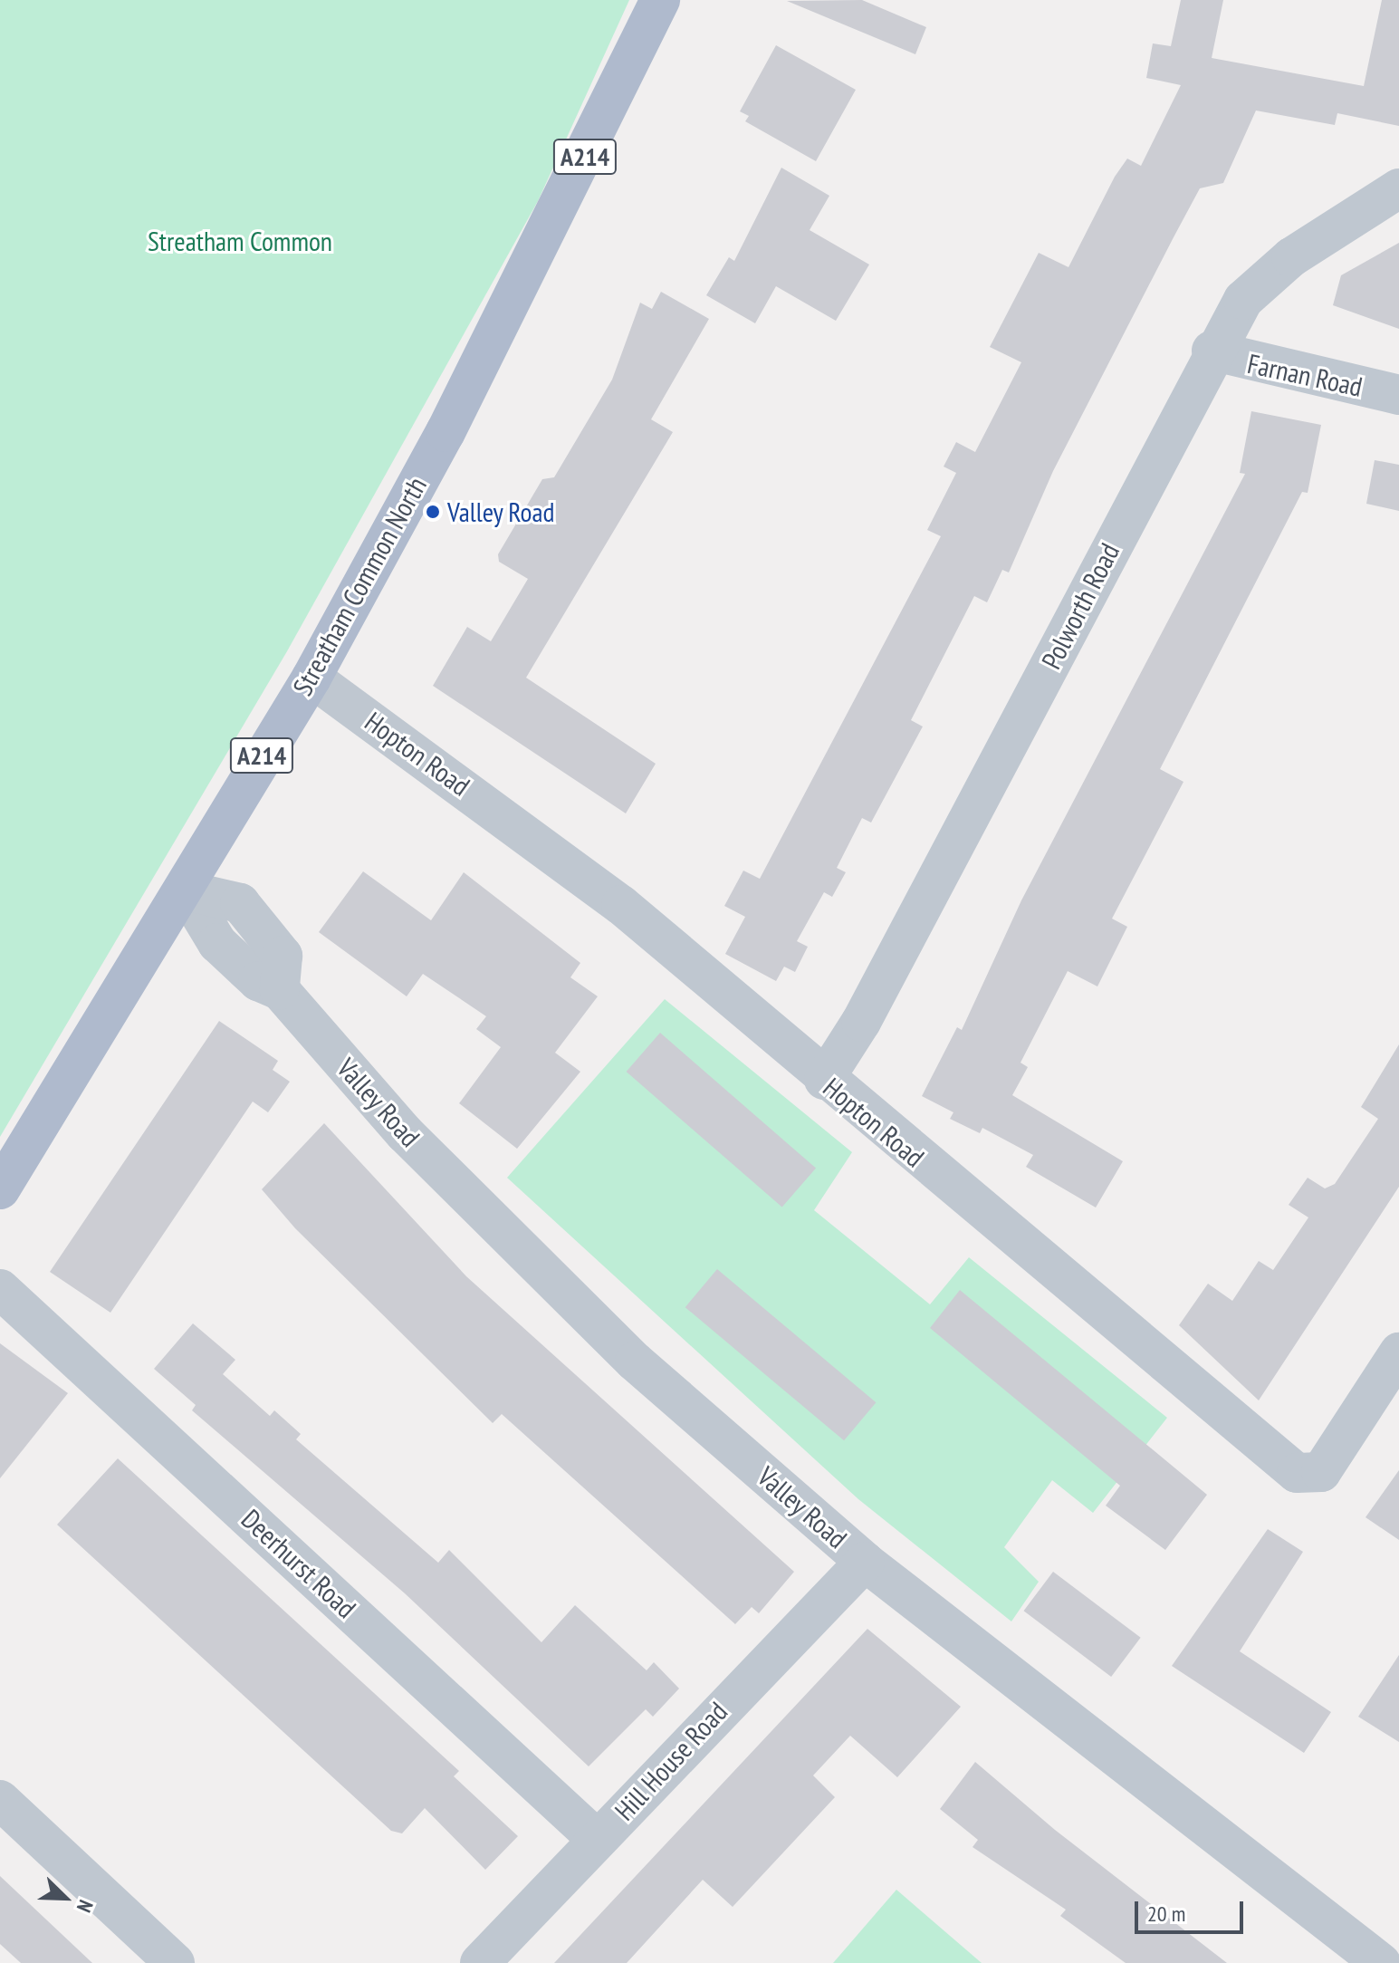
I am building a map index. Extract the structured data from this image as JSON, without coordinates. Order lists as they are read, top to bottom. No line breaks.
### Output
{"streets":{"main road":["A214","Streatham Common North"],"street":["Farnan Road","Polworth Road","Hopton Road","Valley Road","Deerhurst Road","Hill House Road"]},"crossings":[["Farnan Road","Polworth Road"],["Streatham Common North","Hopton Road"],["Streatham Common North","Valley Road"],["Polworth Road","Hopton Road"],["Valley Road","Hill House Road"],["Deerhurst Road","Hill House Road"]],"parks":["Streatham Common"],"places":["Valley Road"],"scale_bar":"20 m","north":"bottom right"}
